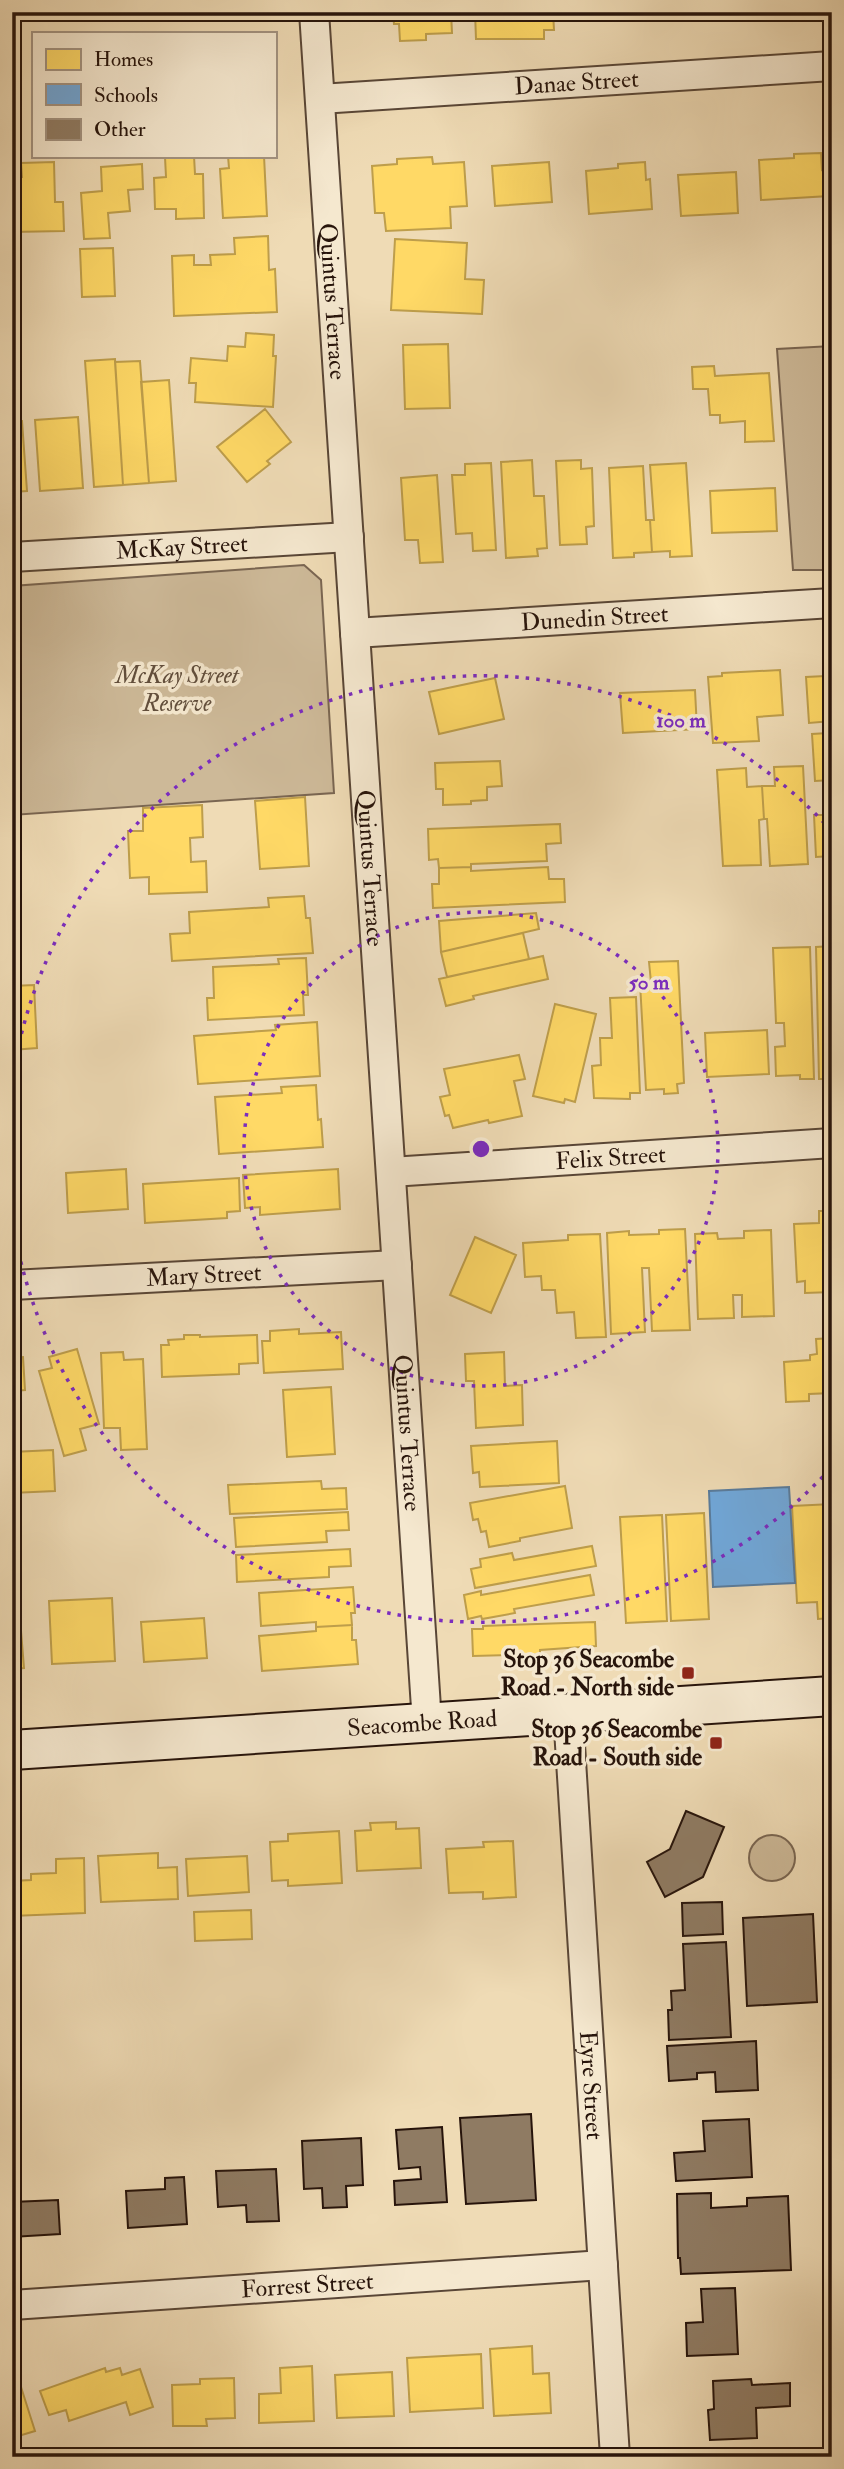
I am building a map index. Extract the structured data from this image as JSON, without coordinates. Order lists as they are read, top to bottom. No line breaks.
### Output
{"streets":{"main road":["Seacombe Road"],"street":["Danae Street","Quintus Terrace","McKay Street","Dunedin Street","Felix Street","Mary Street","Eyre Street","Forrest Street"]},"crossings":[["Danae Street","Quintus Terrace"],["Quintus Terrace","McKay Street"],["Quintus Terrace","Dunedin Street"],["Quintus Terrace","Felix Street"],["Quintus Terrace","Mary Street"],["Quintus Terrace","Seacombe Road"],["Seacombe Road","Eyre Street"],["Eyre Street","Forrest Street"]],"parks":["McKay Street Reserve"],"places":{"transit":["Stop 36 Seacombe Road - North side","Stop 36 Seacombe Road - South side"]},"legend":["Homes","Schools","Other"],"rings":["100 m","50 m"]}
